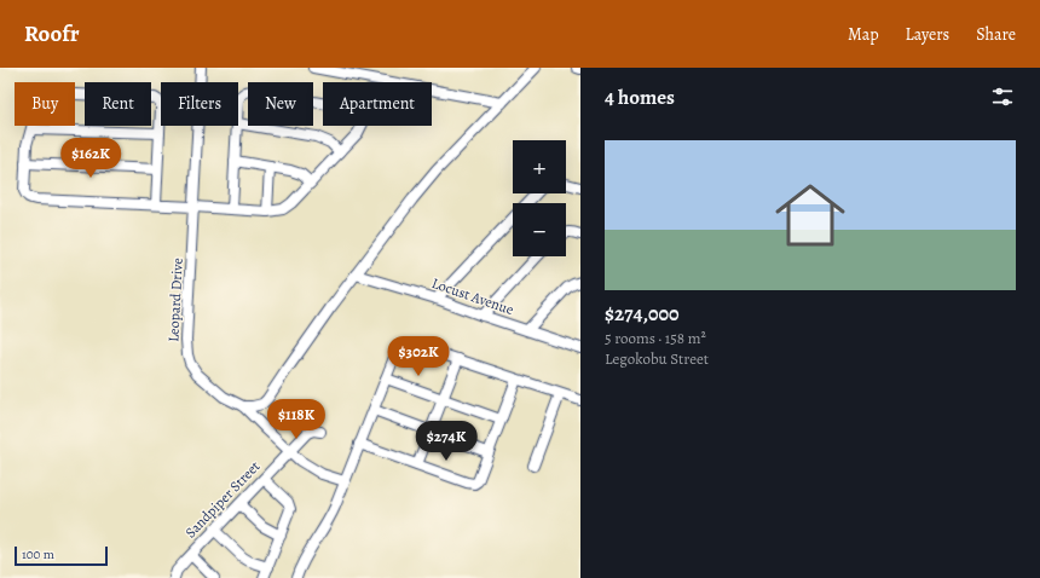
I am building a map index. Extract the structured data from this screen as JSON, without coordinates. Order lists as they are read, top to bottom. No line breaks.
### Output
{"streets":{"street":["Locust Avenue","Leopard Drive","Sandpiper Street"]},"crossings":[["Leopard Drive","Sandpiper Street"]],"scale_bar":"100 m","page":{"header":"Roofr","nav":["Map","Layers","Share"],"heading":"4 homes","chip":["Buy","Rent","Filters","New","Apartment"],"list":[{"name":"$274,000","note":"5 rooms · 158 m² · Legokobu Street"}],"price":["$162K","$302K","$118K","$274K"],"map_buttons":["+","−"],"scale":"100 m"}}
